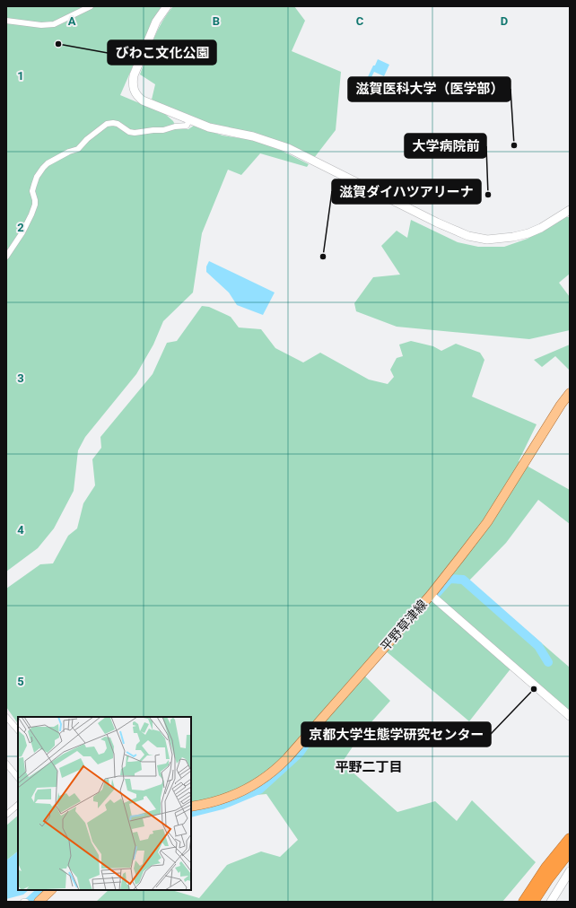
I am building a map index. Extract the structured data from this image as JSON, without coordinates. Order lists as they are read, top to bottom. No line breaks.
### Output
{"streets":{"main road":["平野草津線"]},"districts":["平野二丁目"],"places":["びわこ文化公園","滋賀医科大学（医学部）","大学病院前","滋賀ダイハツアリーナ","京都大学生態学研究センター"],"grid":{"columns":["A","B","C","D"],"rows":["1","2","3","4","5"]}}
